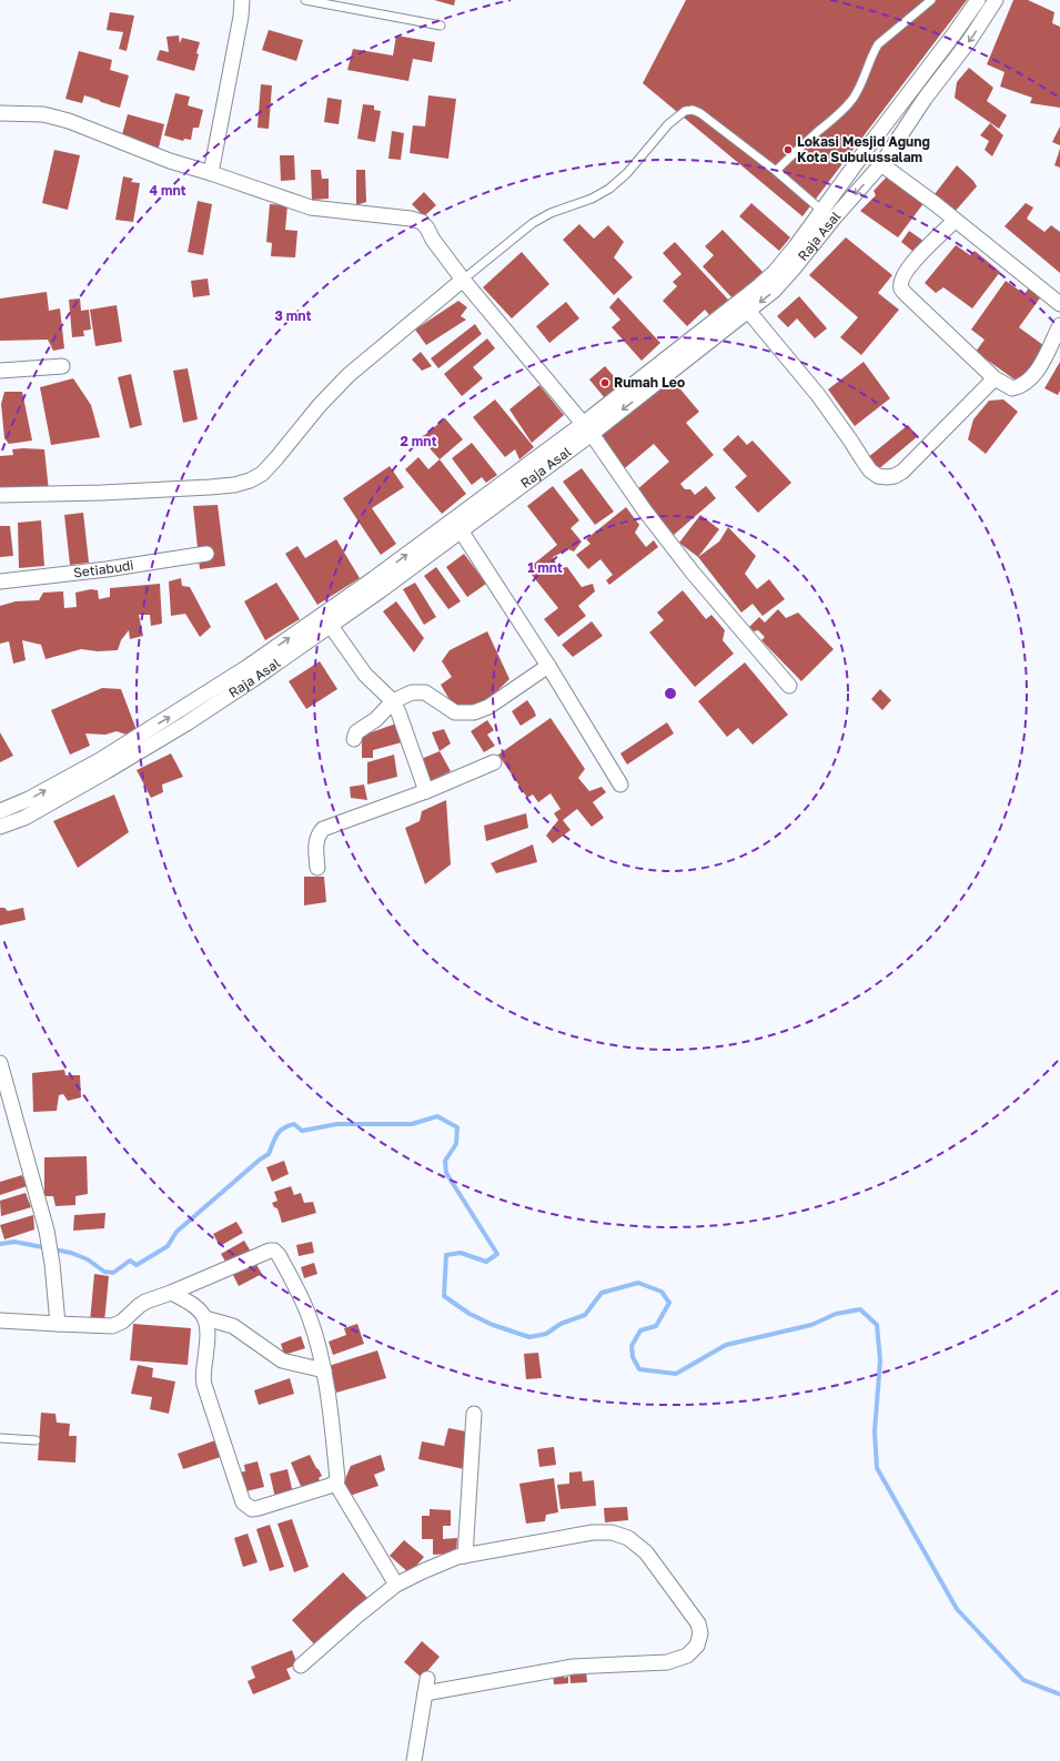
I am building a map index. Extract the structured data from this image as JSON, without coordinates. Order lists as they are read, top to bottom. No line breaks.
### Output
{"streets":{"street":["Raja Asal","Setiabudi"]},"places":["Lokasi Mesjid Agung Kota Subulussalam","Rumah Leo"],"rings":["4 mnt","3 mnt","2 mnt","1 mnt"]}
